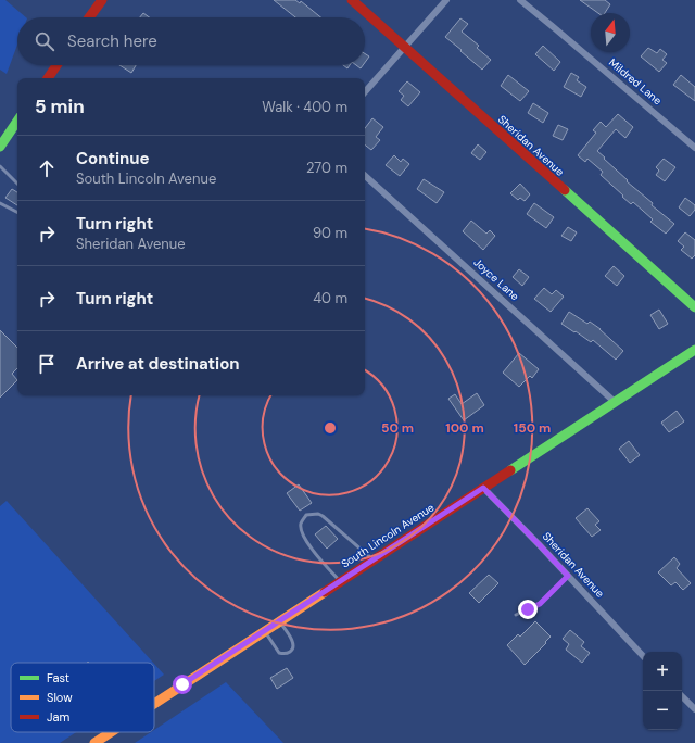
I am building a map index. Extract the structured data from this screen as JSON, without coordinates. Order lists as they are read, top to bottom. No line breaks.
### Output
{"streets":{"main road":["Sheridan Avenue","South Lincoln Avenue"],"street":["Mildred Lane","Joyce Lane"]},"crossings":[["Sheridan Avenue","South Lincoln Avenue"],["Joyce Lane","South Lincoln Avenue"]],"legend":["Fast","Slow","Jam"],"north":"top","page":{"search":"Search here","heading":["5 min","Walk · 400 m"],"list":[["Continue","South Lincoln Avenue","270 m"],["Turn right","Sheridan Avenue","90 m"],["Turn right","40 m"],"Arrive at destination"],"map_buttons":["+","−"]},"rings":["50 m","100 m","150 m"]}
